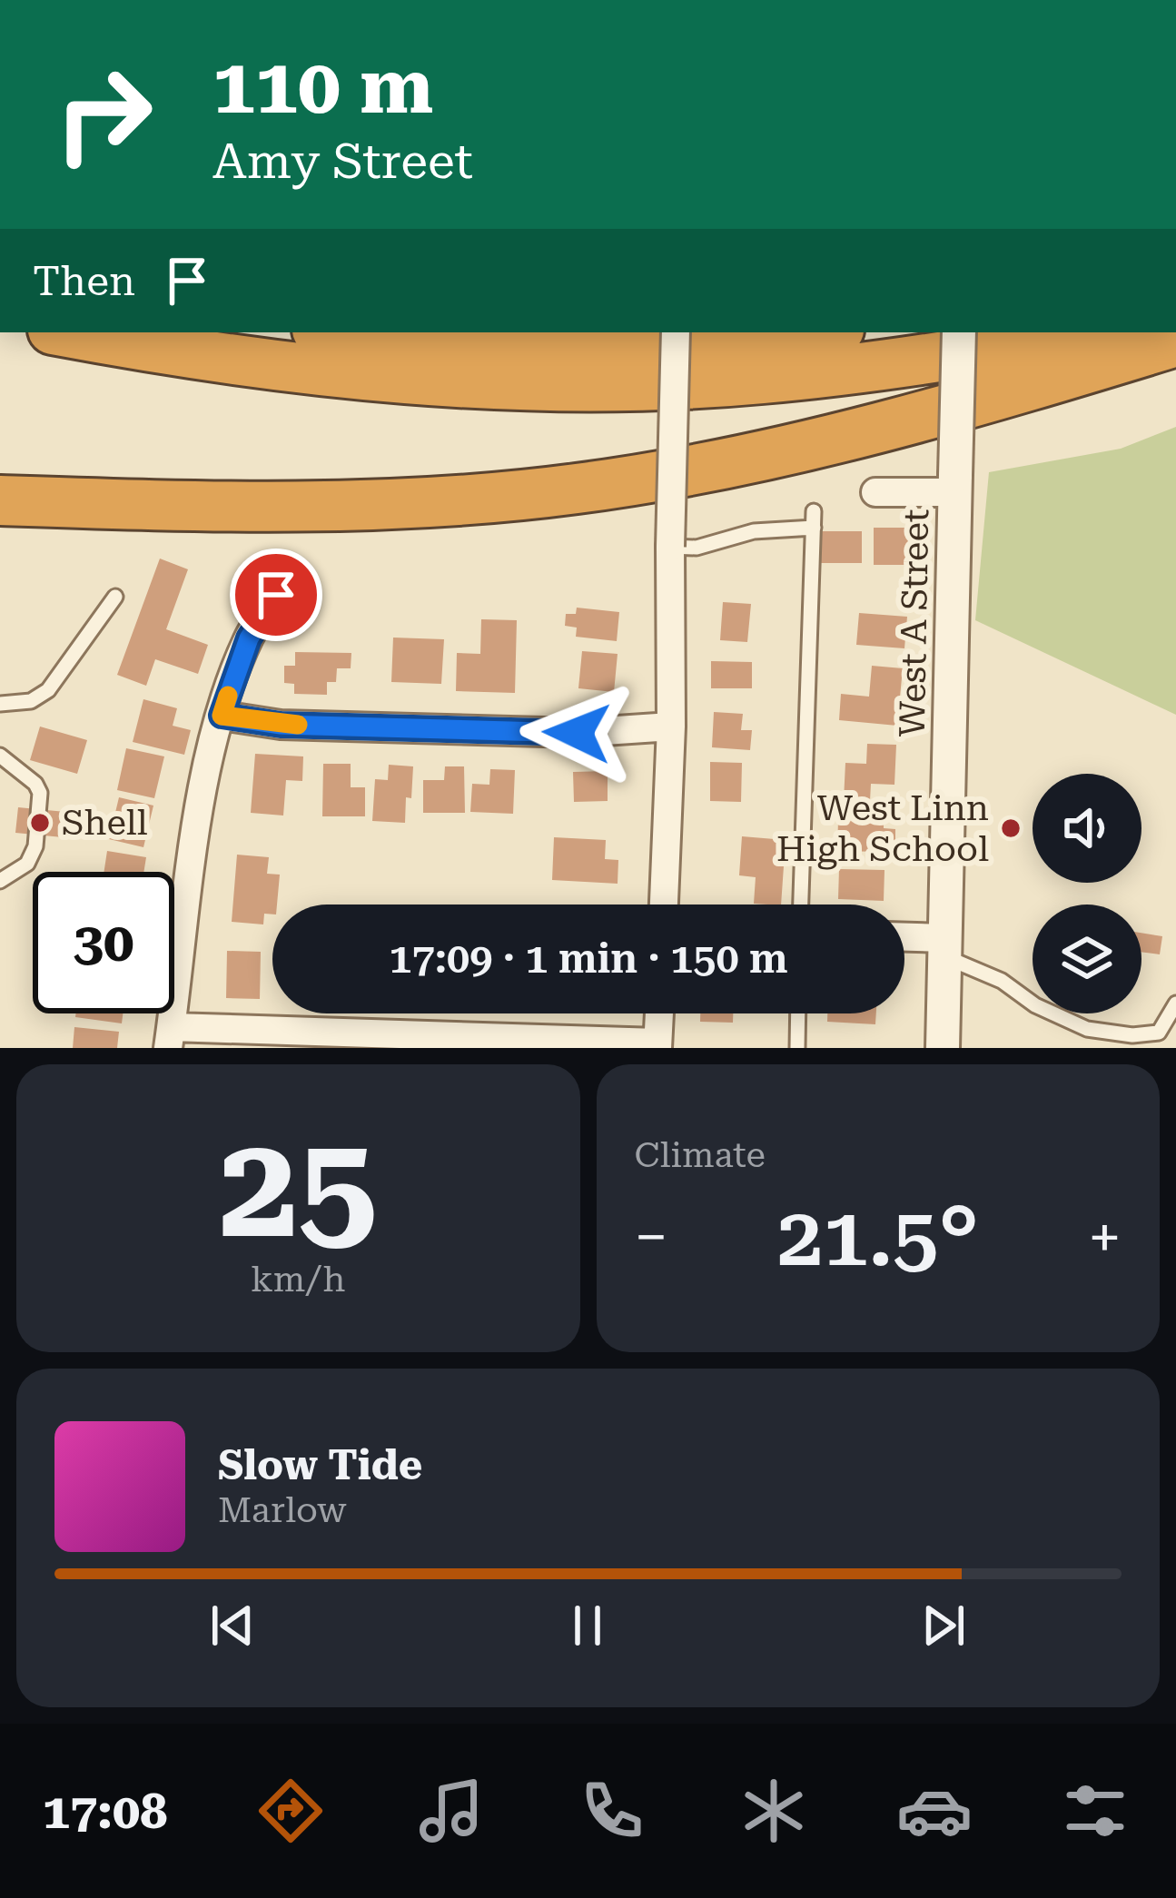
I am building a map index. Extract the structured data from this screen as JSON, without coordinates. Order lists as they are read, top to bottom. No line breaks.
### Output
{"streets":{"street":["West A Street"]},"places":["Shell","West Linn High School"],"page":{"turn":["110 m","Amy Street"],"then":"Then","limit":"30","trip":"17:09 · 1 min · 150 m","tile":[["25","km/h"],"Climate"],"heat":["−","21.5°","+"],"song":["Slow Tide","Marlow"],"tabs":"17:08"}}
